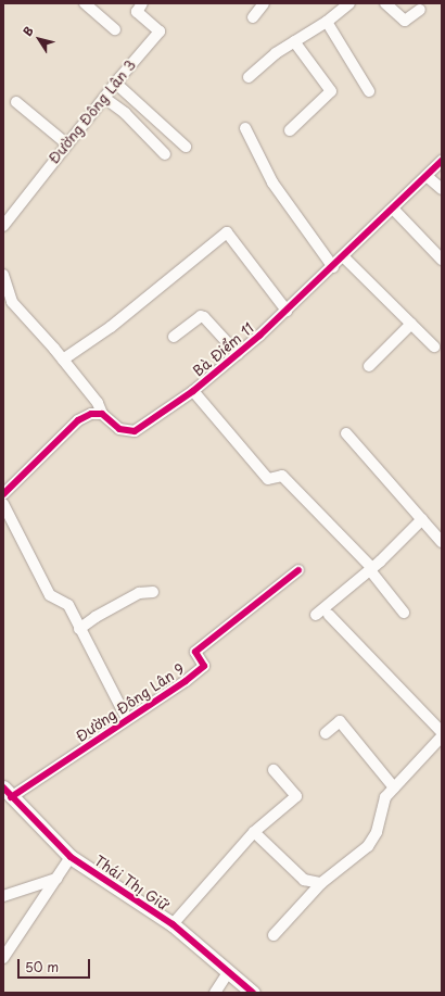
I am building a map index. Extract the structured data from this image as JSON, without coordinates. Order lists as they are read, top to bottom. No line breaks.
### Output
{"streets":{"street":["Đường Đông Lân 3","Bà Điểm 11","Đường Đông Lân 9","Thái Thị Giữ"]},"crossings":[["Đường Đông Lân 9","Thái Thị Giữ"]],"scale_bar":"50 m","north":"top left"}
